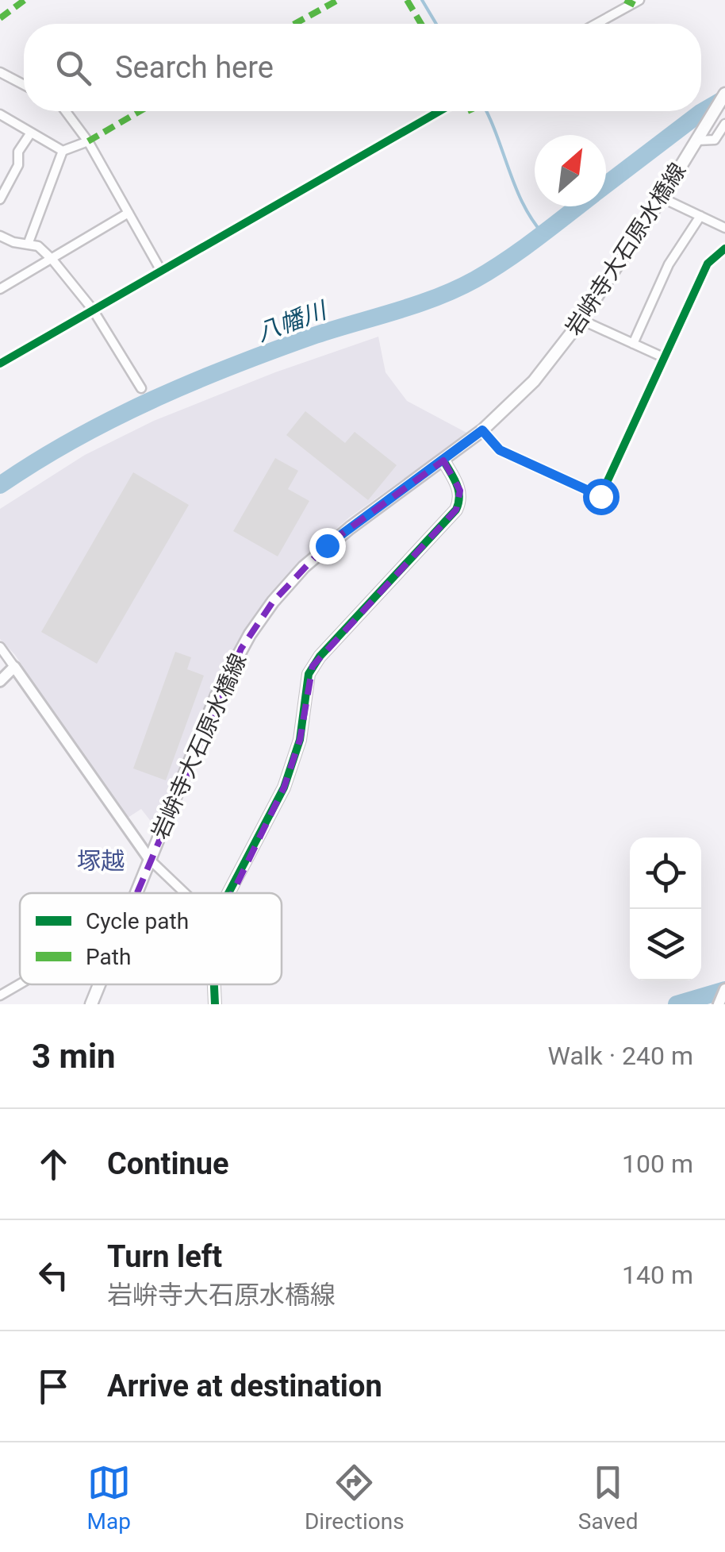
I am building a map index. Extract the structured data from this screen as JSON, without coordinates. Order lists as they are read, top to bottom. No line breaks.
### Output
{"streets":{"main road":["岩峅寺大石原水橋線"]},"districts":["塚越"],"water":["八幡川"],"legend":["Cycle path","Path"],"north":"top right","page":{"search":"Search here","heading":["3 min","Walk · 240 m"],"list":[["Continue","100 m"],["Turn left","岩峅寺大石原水橋線","140 m"],"Arrive at destination"],"nav":["Map","Directions","Saved"]}}
